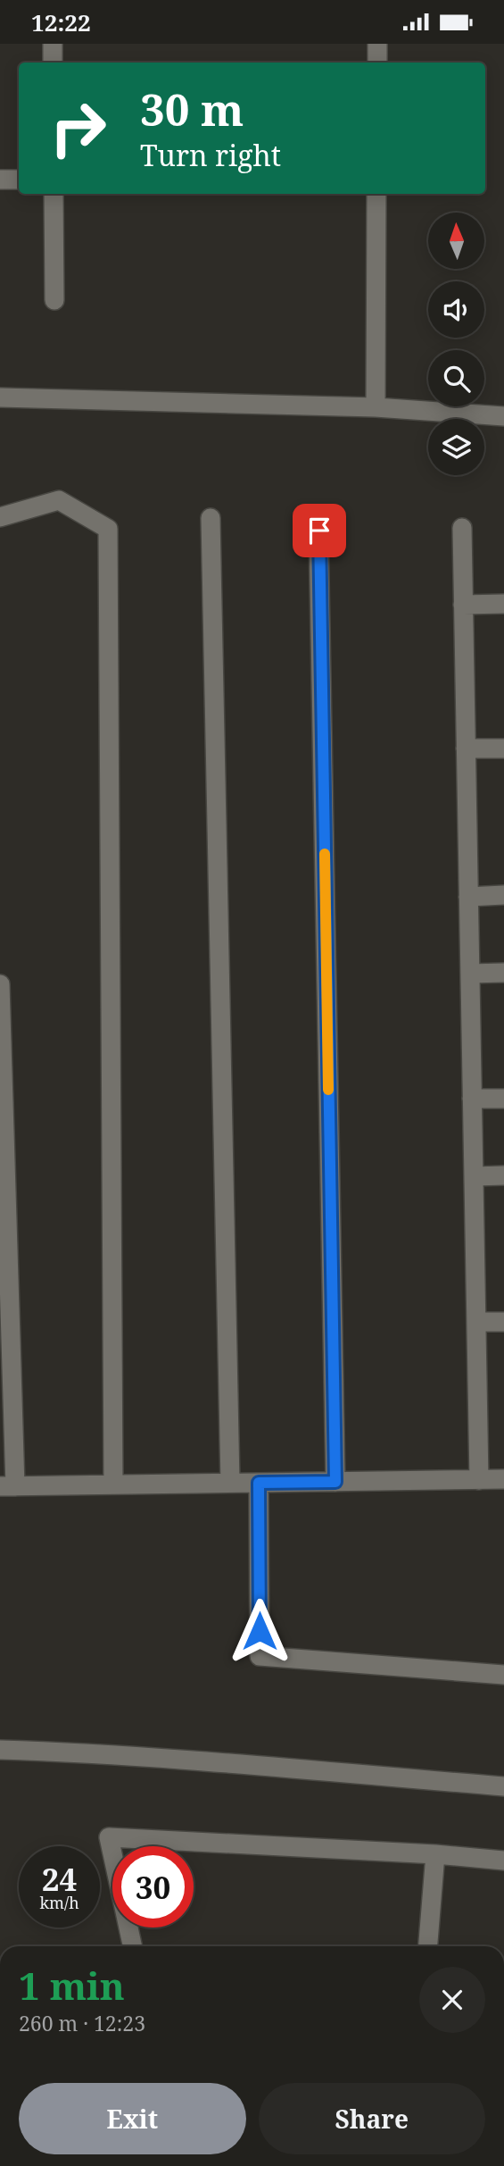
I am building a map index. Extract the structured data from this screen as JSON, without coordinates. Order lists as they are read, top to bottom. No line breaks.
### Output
{"north":"top","page":{"status":"12:22","turn":["30 m","Turn right"],"speed":"24 km/h","limit":"30","heading":["1 min","260 m · 12:23"],"buttons":["Exit","Share"]}}
